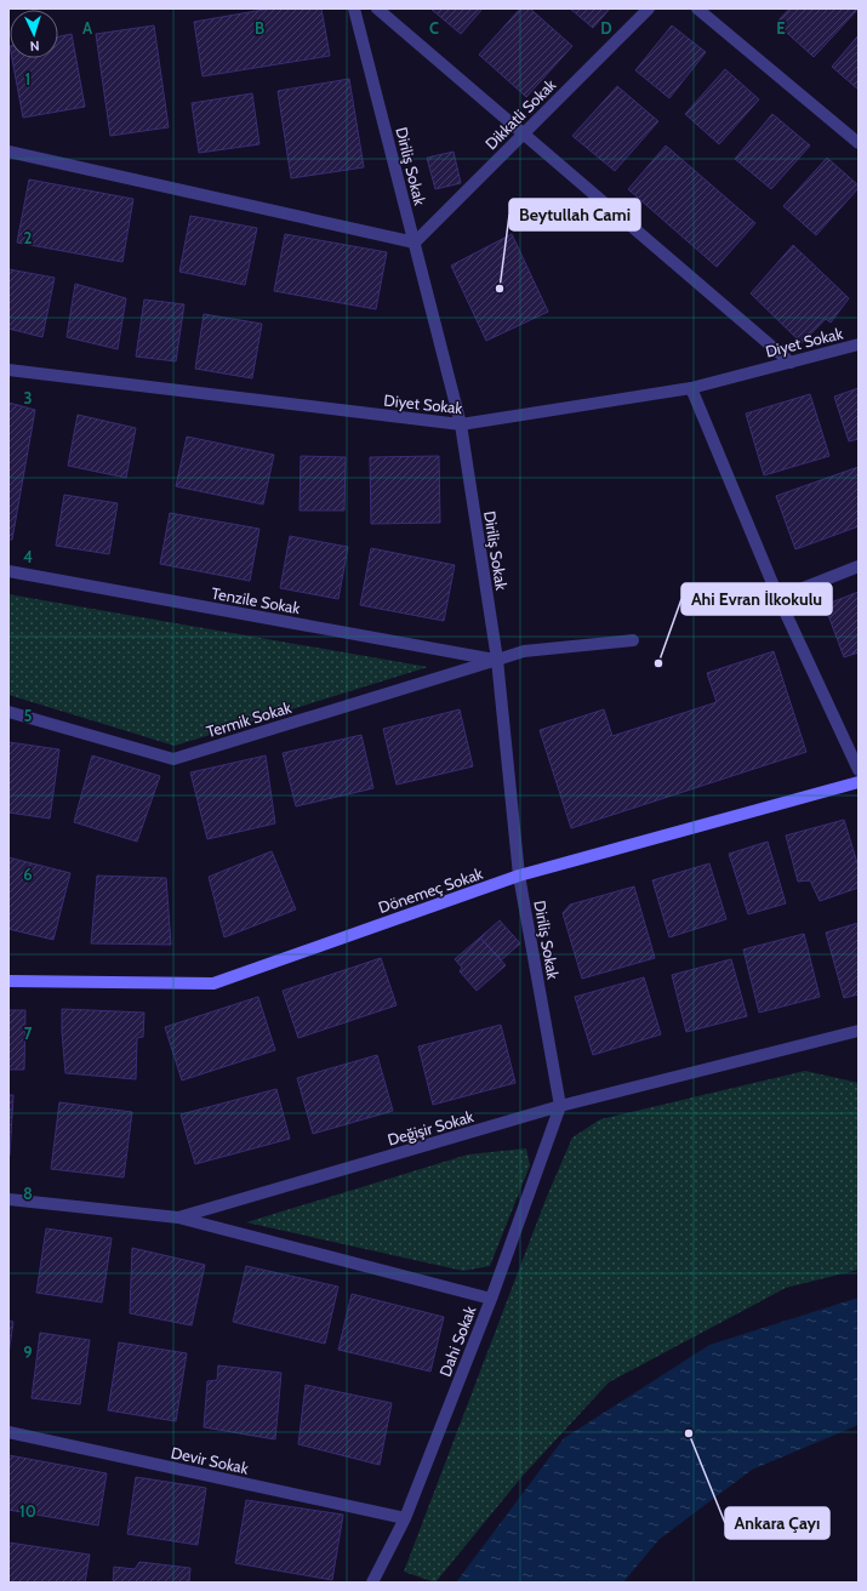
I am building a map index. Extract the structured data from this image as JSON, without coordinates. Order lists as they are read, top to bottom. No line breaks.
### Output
{"streets":{"street":["Dikkatli Sokak","Diriliş Sokak","Diyet Sokak","Tenzile Sokak","Termik Sokak","Dönemeç Sokak","Değişir Sokak","Dahi Sokak","Devir Sokak"]},"crossings":[["Dikkatli Sokak","Diriliş Sokak"],["Diriliş Sokak","Diyet Sokak"],["Diriliş Sokak","Tenzile Sokak"],["Diriliş Sokak","Termik Sokak"],["Diriliş Sokak","Dönemeç Sokak"],["Diriliş Sokak","Değişir Sokak"],["Diriliş Sokak","Dahi Sokak"],["Tenzile Sokak","Termik Sokak"],["Değişir Sokak","Dahi Sokak"],["Dahi Sokak","Devir Sokak"]],"places":["Beytullah Cami","Ahi Evran İlkokulu","Ankara Çayı"],"north":"bottom","grid":{"columns":["A","B","C","D","E"],"rows":["1","2","3","4","5","6","7","8","9","10"]}}
